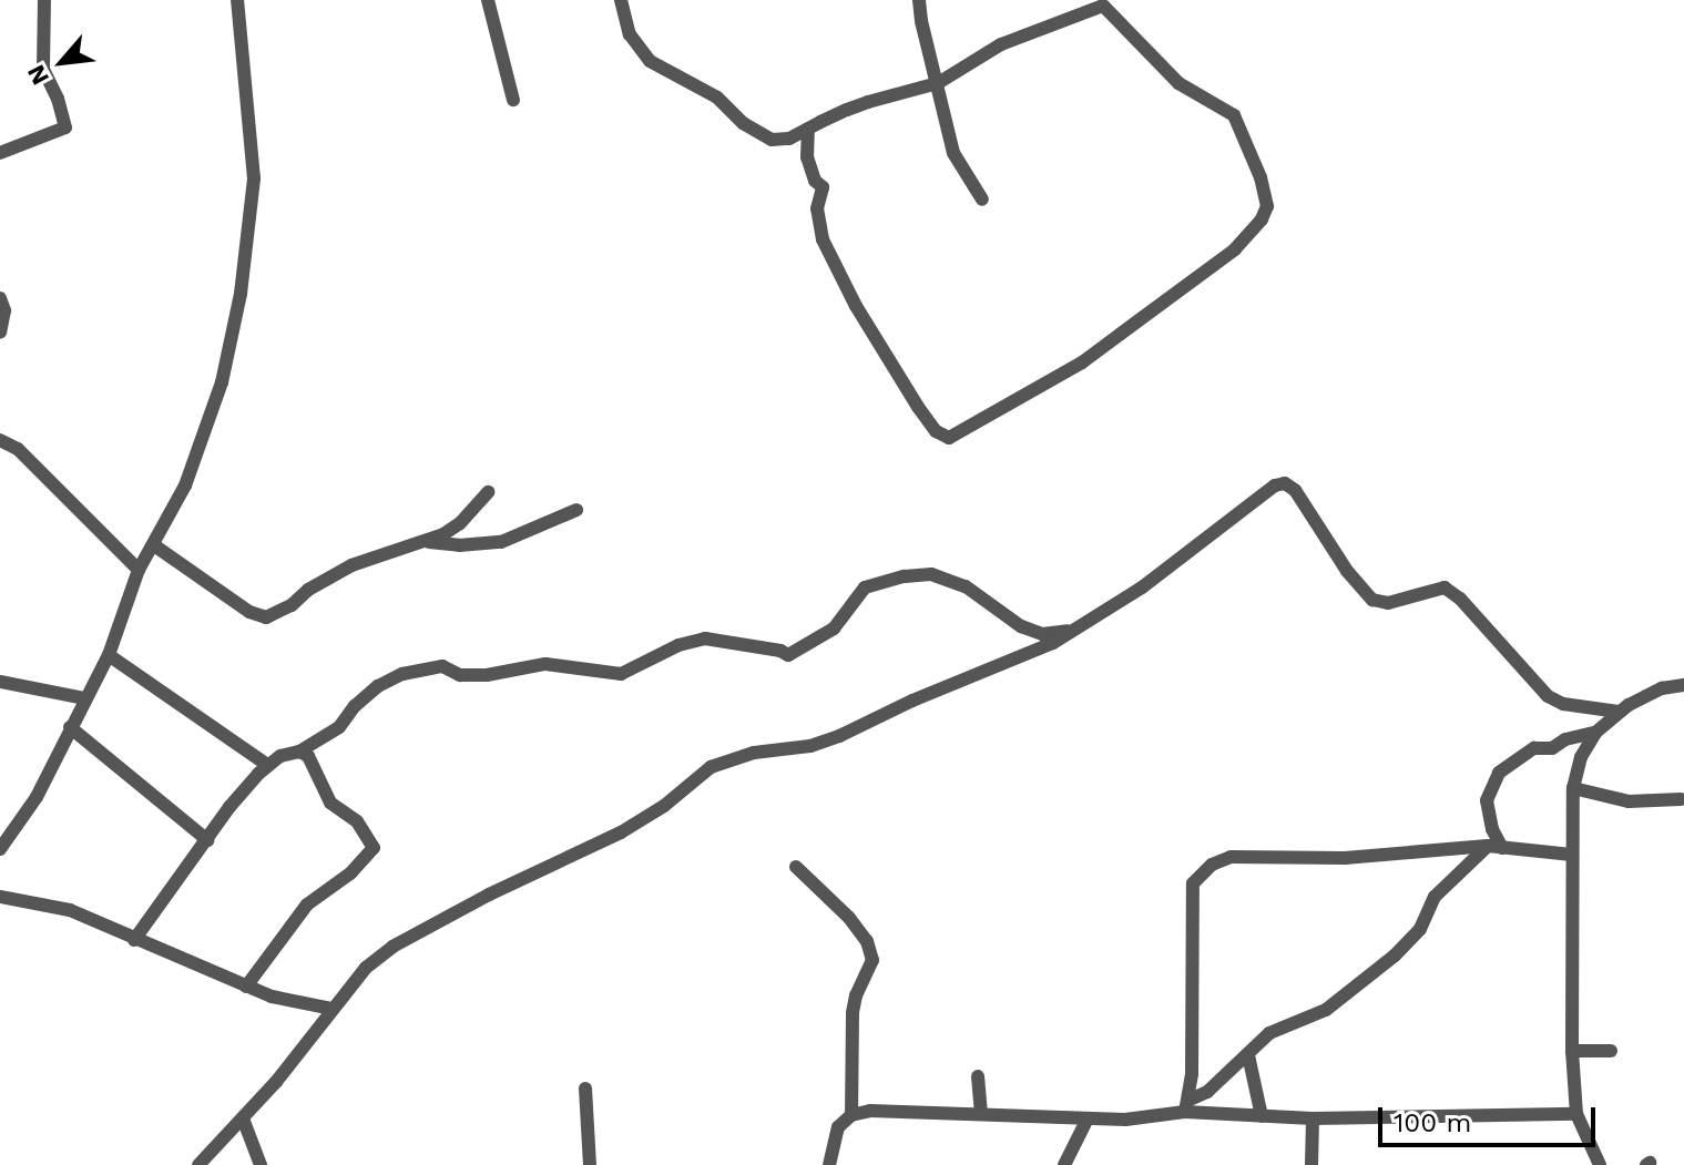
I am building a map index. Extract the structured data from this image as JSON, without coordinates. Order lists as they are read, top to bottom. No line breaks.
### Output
{"scale_bar":"100 m","north":"bottom left"}
